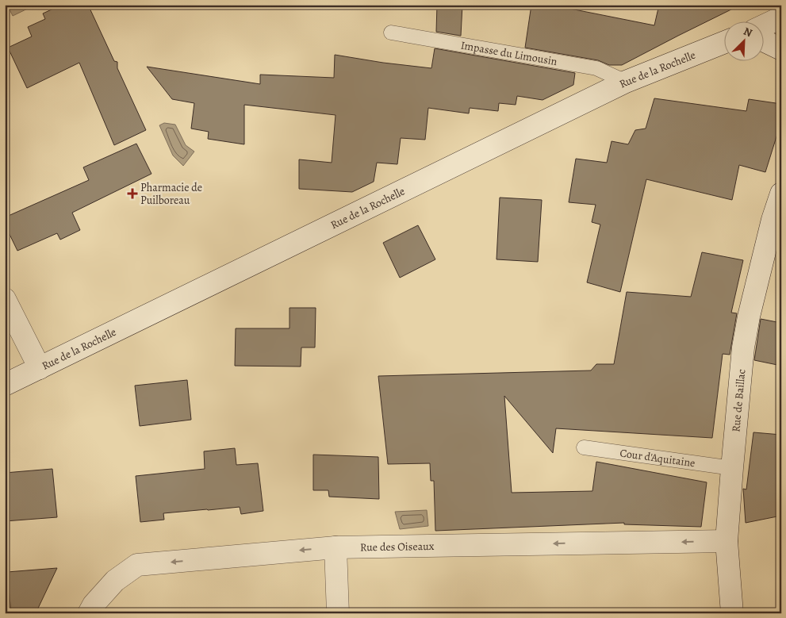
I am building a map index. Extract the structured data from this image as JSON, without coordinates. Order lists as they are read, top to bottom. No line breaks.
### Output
{"streets":{"street":["Rue de la Rochelle","Rue de Baillac","Rue des Oiseaux"],"lane":["Impasse du Limousin","Cour d'Aquitaine"]},"crossings":[["Impasse du Limousin","Rue de la Rochelle"],["Rue de Baillac","Cour d'Aquitaine"],["Rue de Baillac","Rue des Oiseaux"]],"one_way":["Rue des Oiseaux"],"places":{"health":["Pharmacie de Puilboreau"]},"north":"top right"}
